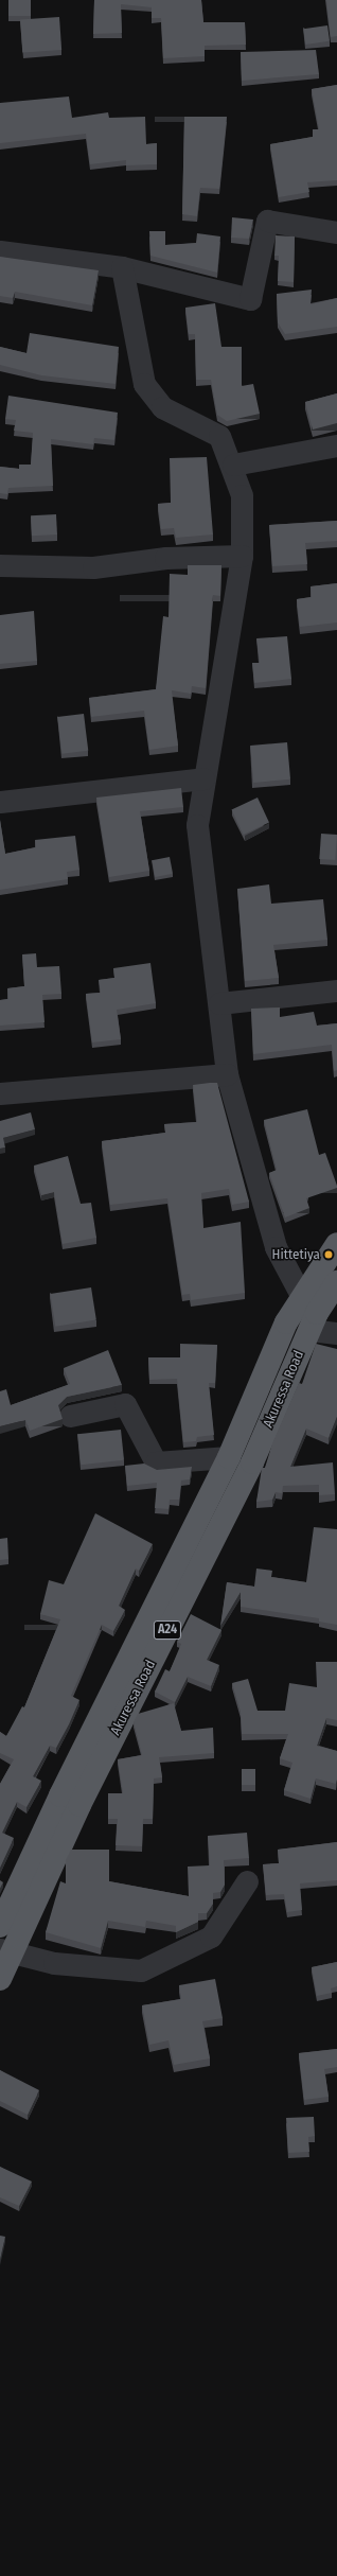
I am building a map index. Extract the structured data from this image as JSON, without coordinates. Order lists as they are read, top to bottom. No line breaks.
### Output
{"streets":{"highway":["Akuressa Road","A24"]},"places":["Hittetiya"]}
